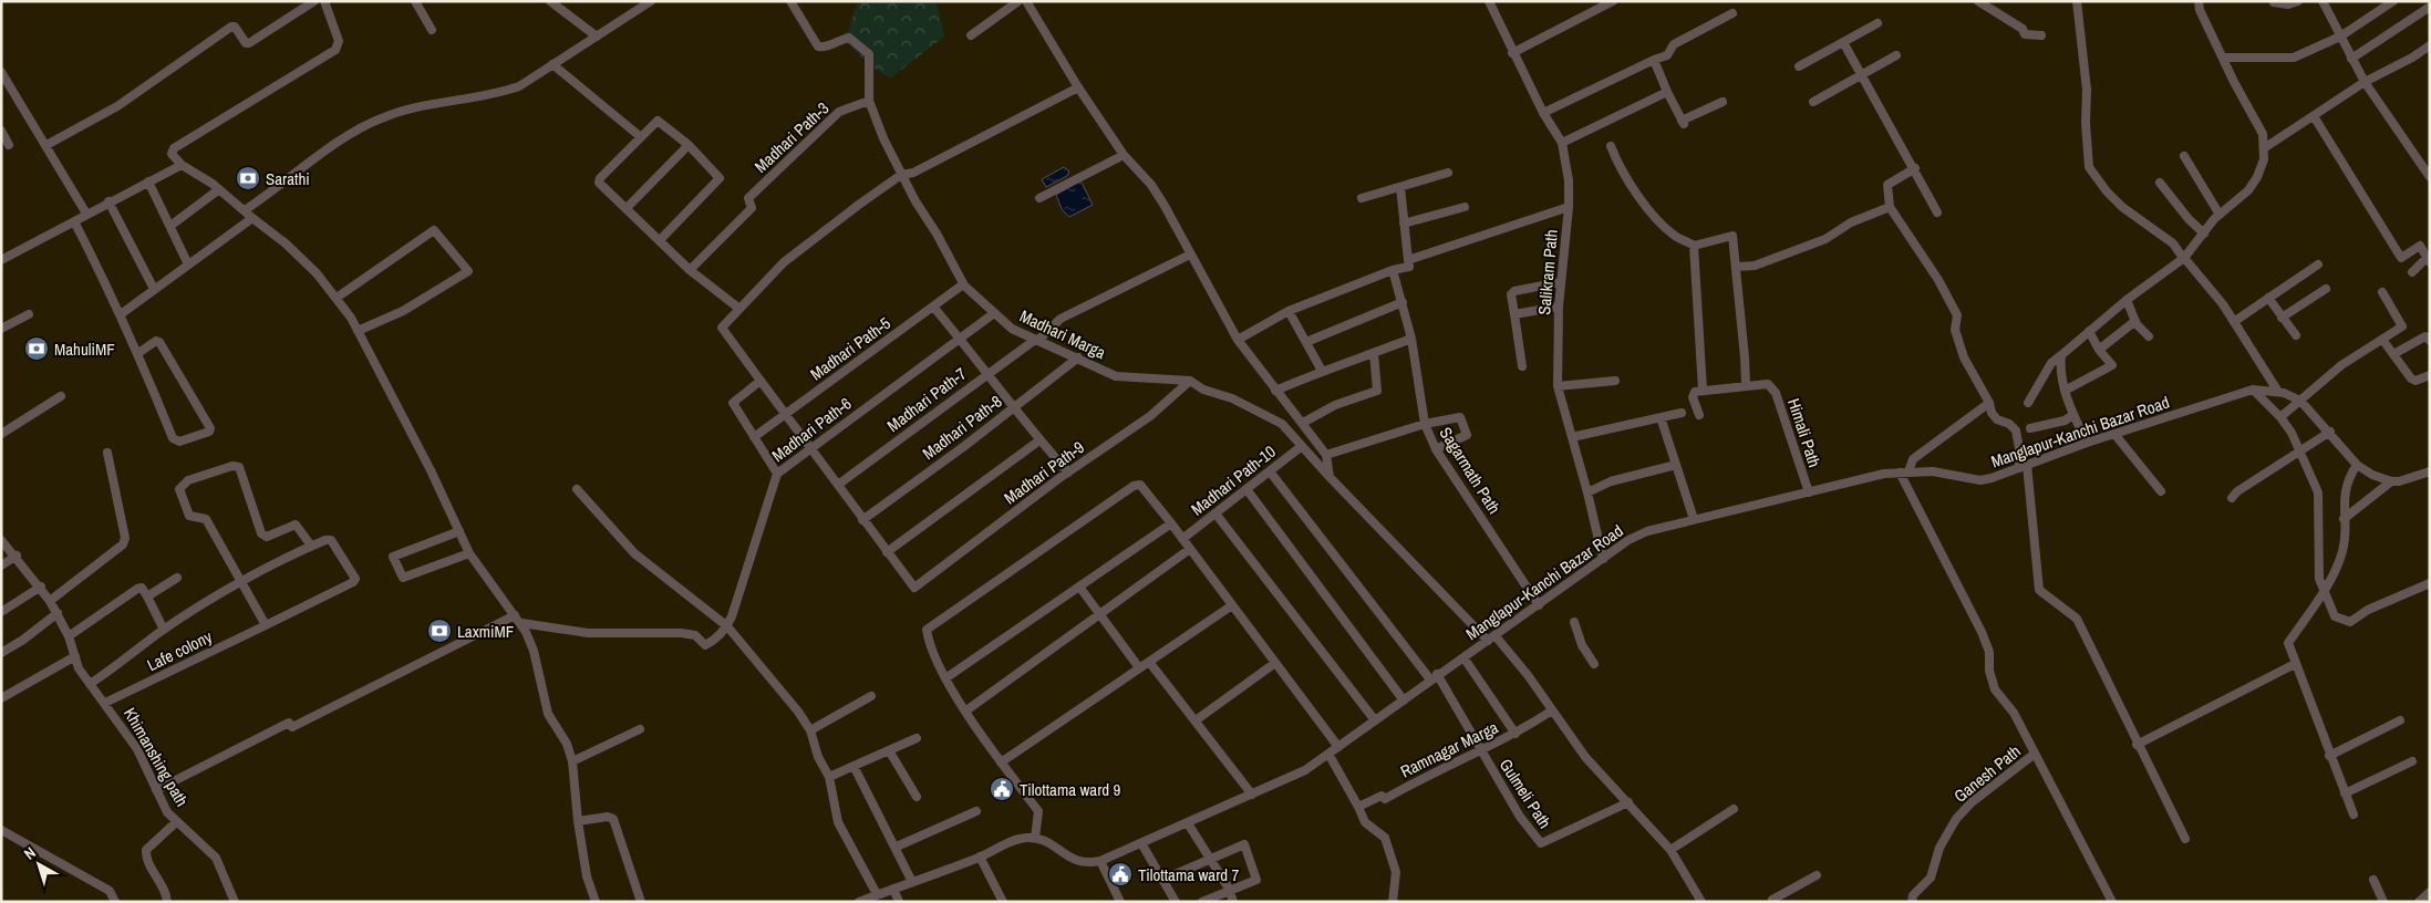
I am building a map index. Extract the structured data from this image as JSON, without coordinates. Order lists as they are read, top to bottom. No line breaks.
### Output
{"streets":{"street":["Madhari Path-3","Salikram Path","Madhari Marga","Madhari Path-5","Madhari Path-7","Madhari Path-8","Madhari Path-6","Manglapur-Kanchi Bazar Road","Himali Path","Sagarmath Path","Madhari Path-9","Madhari Path-10","Lafe colony","Ramnagar Marga","Khimanshing path","Ganesh Path","Gulmeli Path"]},"crossings":[["Madhari Path-3","Madhari Marga"],["Salikram Path","Manglapur-Kanchi Bazar Road"],["Madhari Marga","Madhari Path-5"],["Madhari Marga","Madhari Path-7"],["Madhari Marga","Madhari Path-8"],["Madhari Marga","Madhari Path-6"],["Madhari Marga","Manglapur-Kanchi Bazar Road"],["Madhari Marga","Madhari Path-9"],["Madhari Marga","Madhari Path-10"],["Madhari Marga","Ramnagar Marga"],["Madhari Marga","Gulmeli Path"],["Manglapur-Kanchi Bazar Road","Himali Path"],["Manglapur-Kanchi Bazar Road","Sagarmath Path"],["Manglapur-Kanchi Bazar Road","Gulmeli Path"],["Madhari Path-10","Gulmeli Path"],["Lafe colony","Khimanshing path"],["Ramnagar Marga","Gulmeli Path"]],"places":{"bank":["Sarathi","MahuliMF","LaxmiMF"],"public building":["Tilottama ward 9","Tilottama ward 7"]},"north":"top left"}
